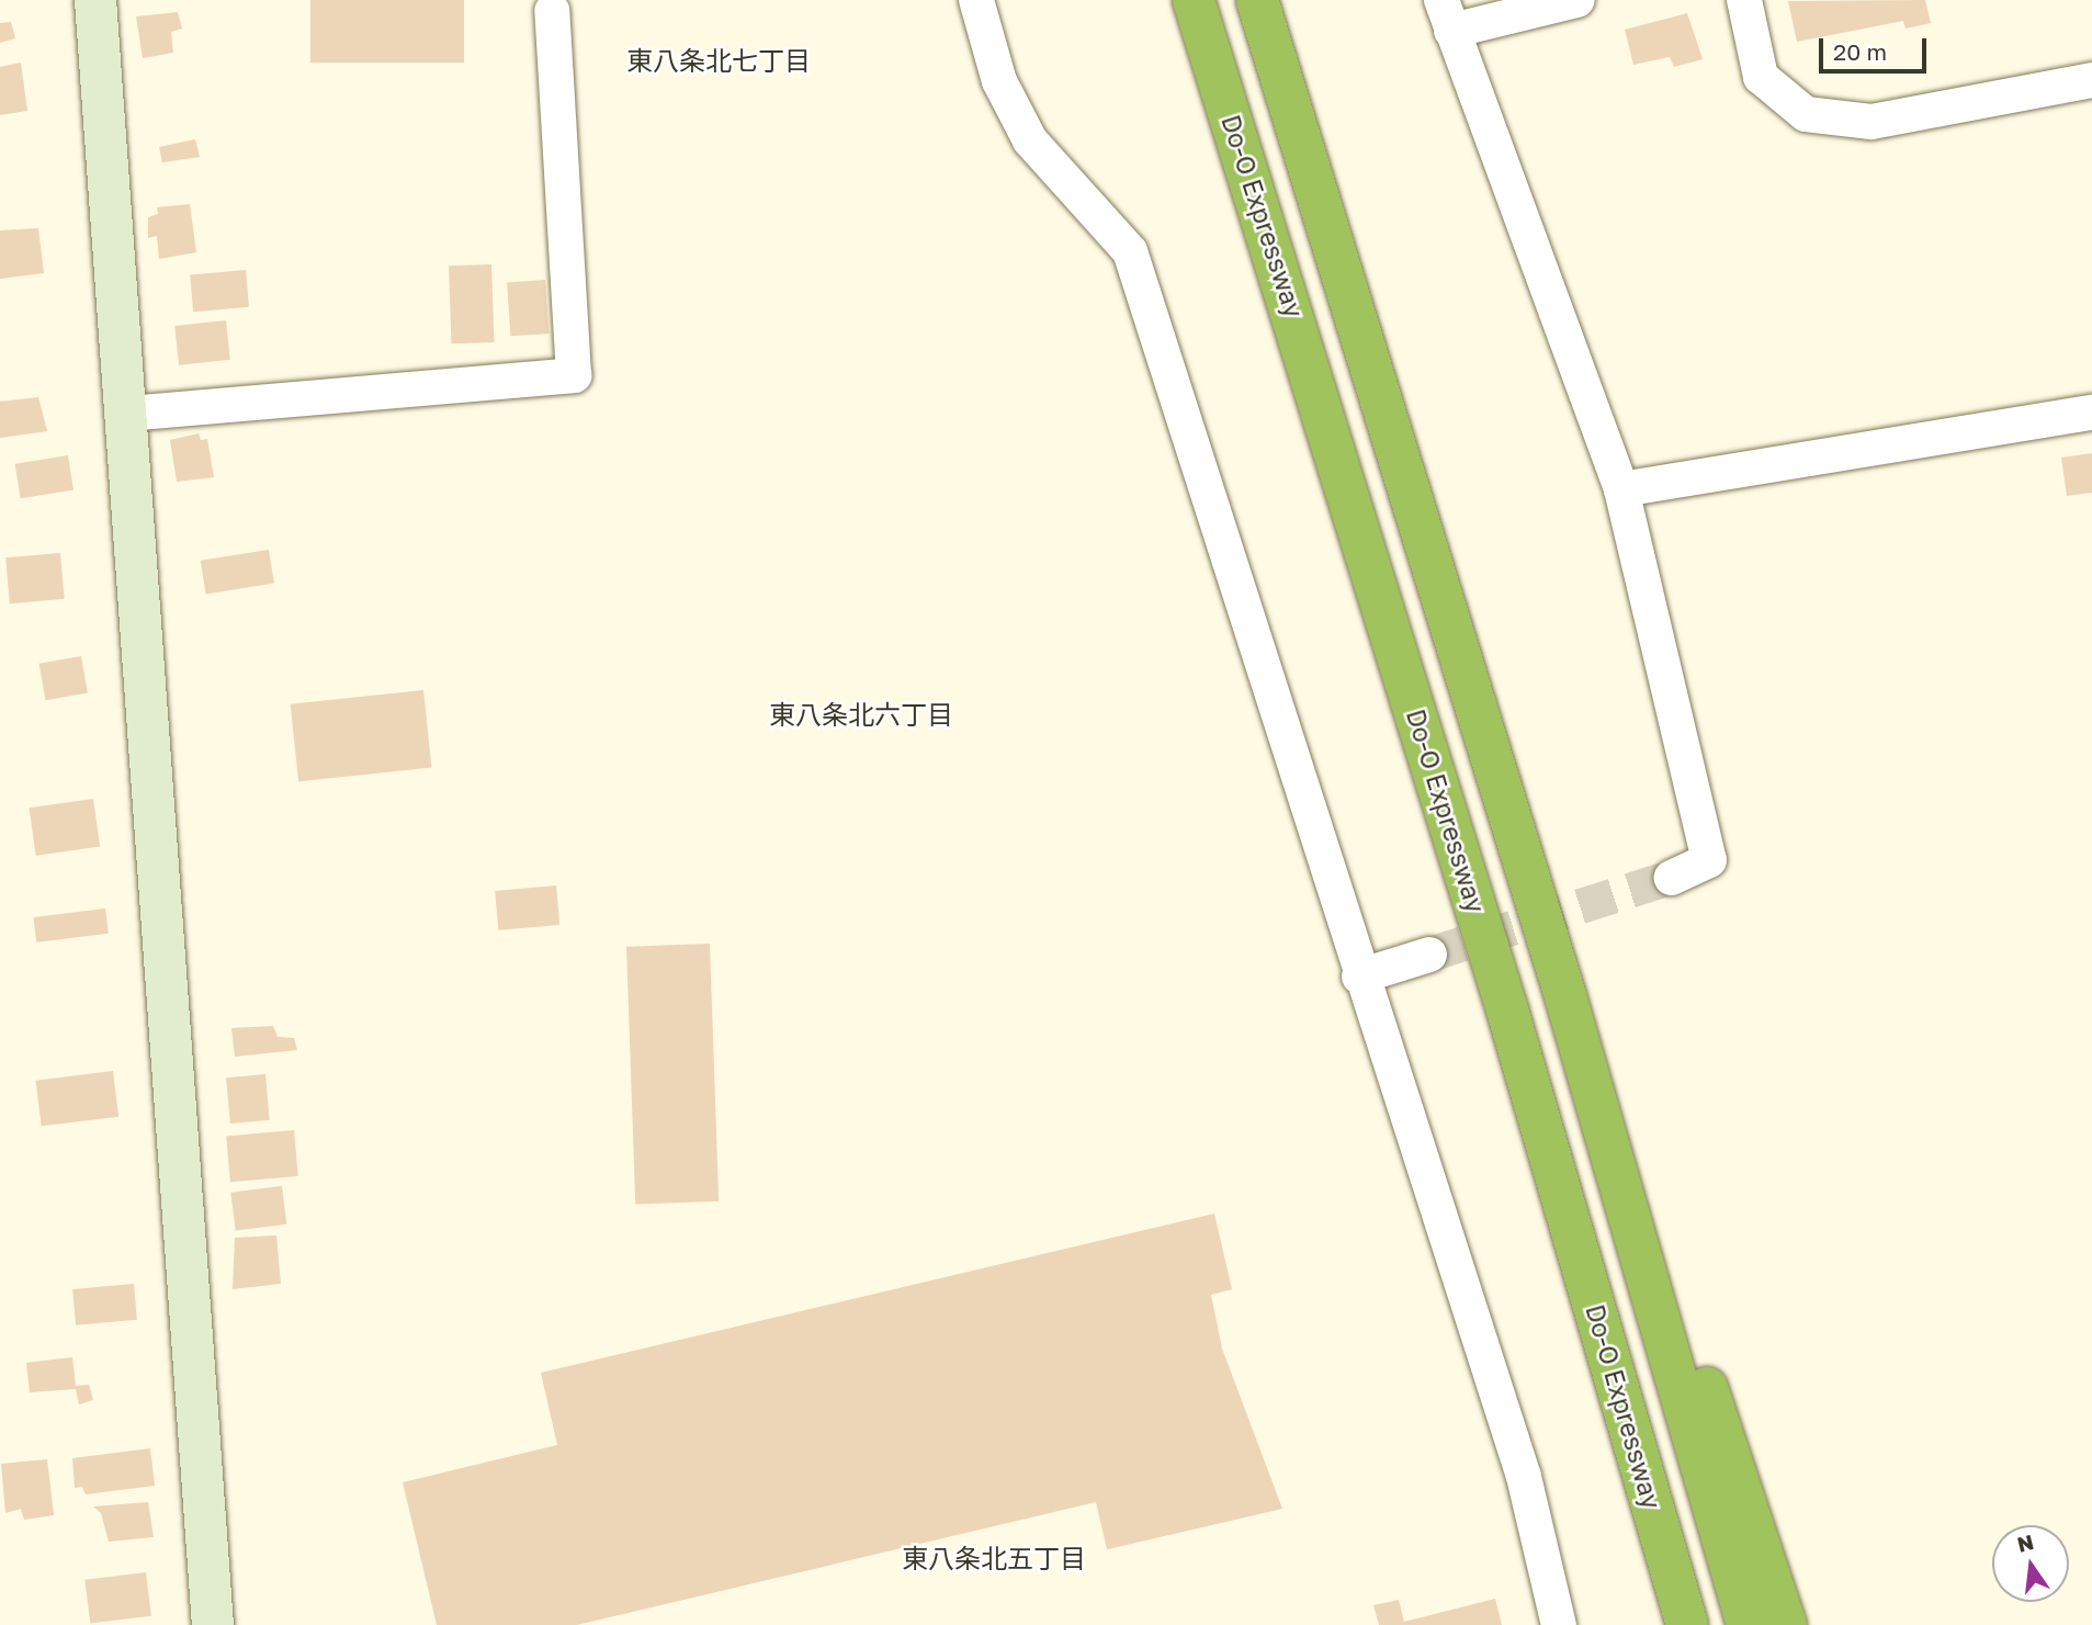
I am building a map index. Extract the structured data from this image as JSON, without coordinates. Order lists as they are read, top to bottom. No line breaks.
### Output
{"streets":{"highway":["Do-O Expressway"]},"districts":["東八条北七丁目","東八条北六丁目","東八条北五丁目"],"scale_bar":"20 m","north":"top"}
